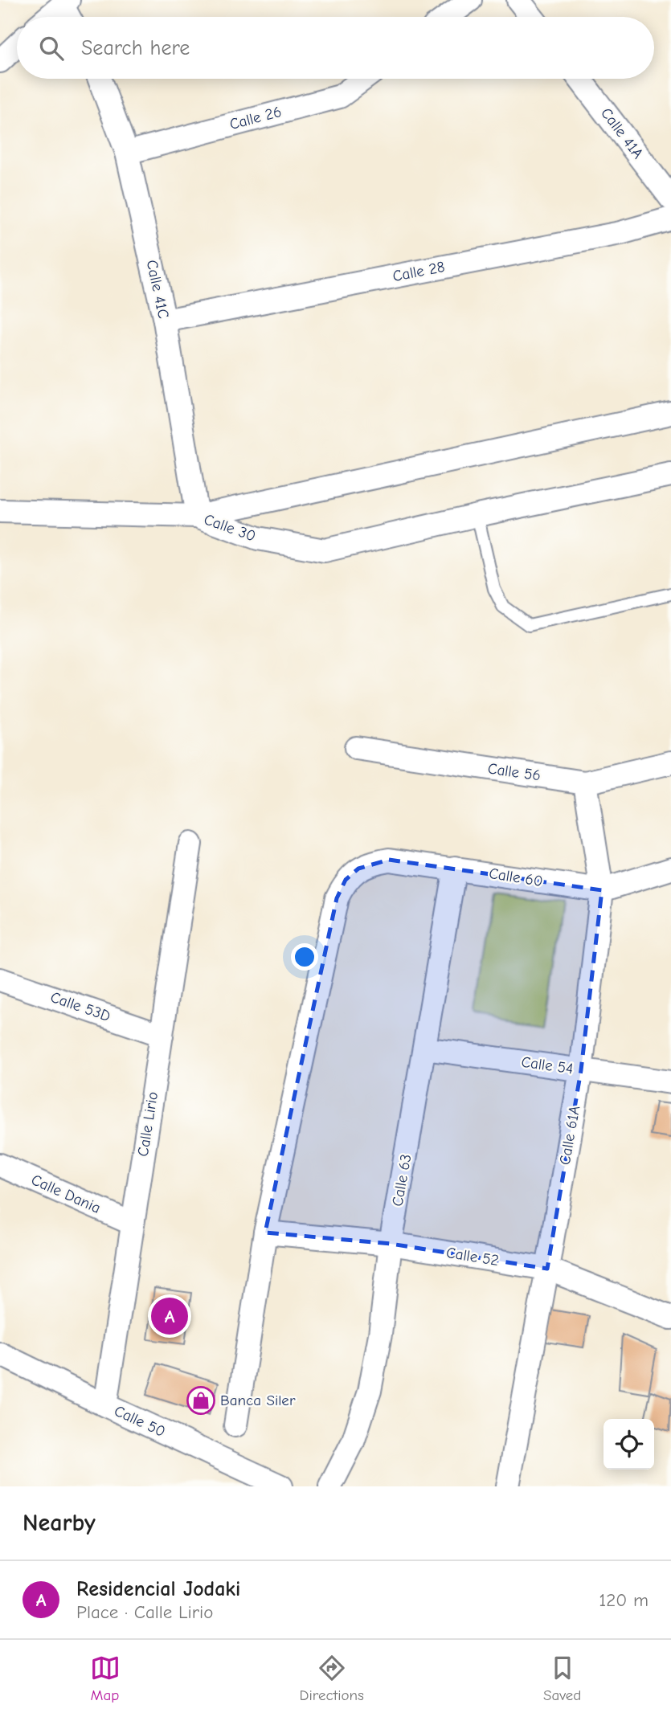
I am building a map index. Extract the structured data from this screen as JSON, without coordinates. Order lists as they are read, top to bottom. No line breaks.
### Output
{"streets":{"street":["Calle 26","Calle 41A","Calle 28","Calle 41C","Calle 30","Calle 56","Calle 60","Calle 53D","Calle 54","Calle Lirio","Calle 61A","Calle 63","Calle Dania","Calle 52","Calle 50"]},"crossings":[["Calle 26","Calle 41C"],["Calle 28","Calle 41C"],["Calle 41C","Calle 30"],["Calle 56","Calle 61A"],["Calle 60","Calle 61A"],["Calle 60","Calle 63"],["Calle 60","Calle 52"],["Calle 53D","Calle Lirio"],["Calle 54","Calle 61A"],["Calle 54","Calle 63"],["Calle Lirio","Calle Dania"],["Calle Lirio","Calle 50"],["Calle 61A","Calle 52"],["Calle 63","Calle 52"]],"places":{"shop":["Banca Siler"]},"page":{"search":"Search here","pins":"A","heading":"Nearby","list":[{"mark":"A","name":"Residencial Jodaki","note":"Place · Calle Lirio","value":"120 m"}],"nav":["Map","Directions","Saved"]}}
